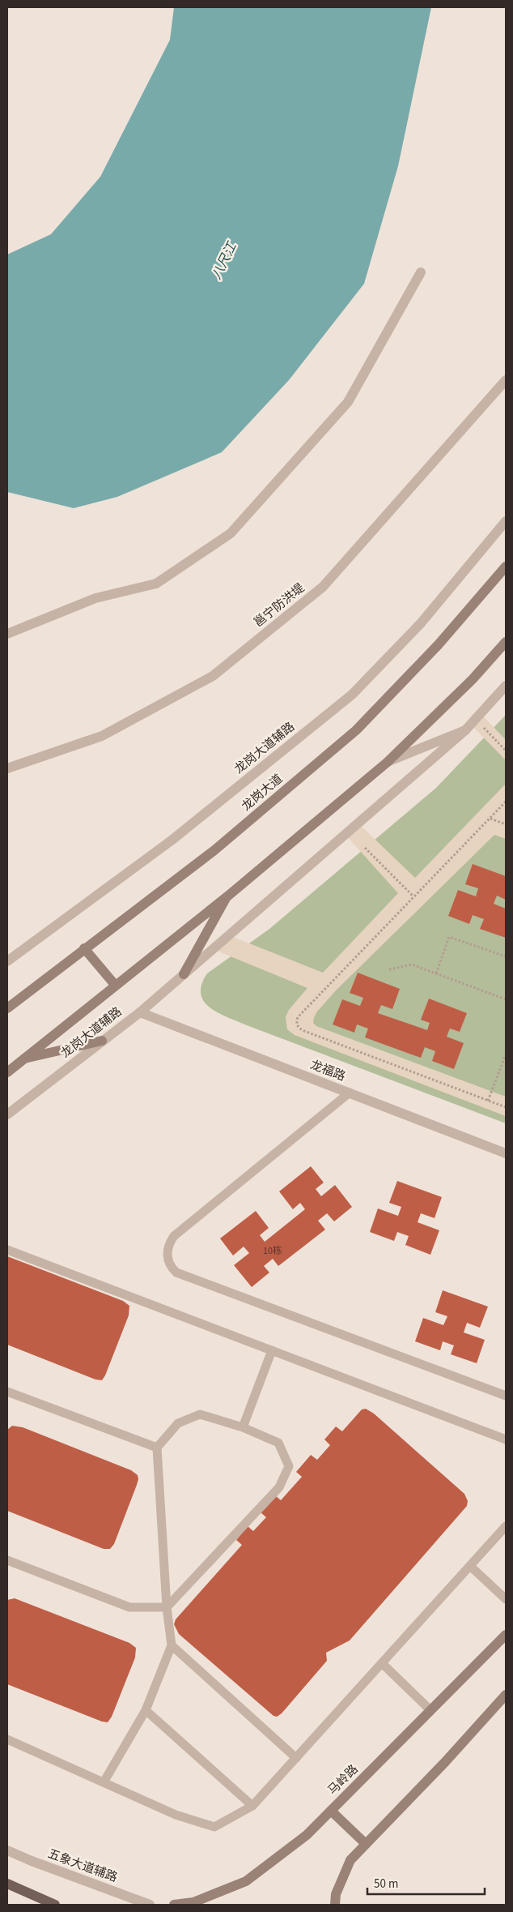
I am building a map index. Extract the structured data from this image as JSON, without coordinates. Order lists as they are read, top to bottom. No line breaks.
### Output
{"streets":{"main road":["龙岗大道","马岭路"],"street":["邕宁防洪堤","龙岗大道辅路","龙福路","五象大道辅路"]},"crossings":[["龙岗大道辅路","龙福路"]],"water":["八尺江"],"house_numbers":["10栋"],"scale_bar":"50 m"}
